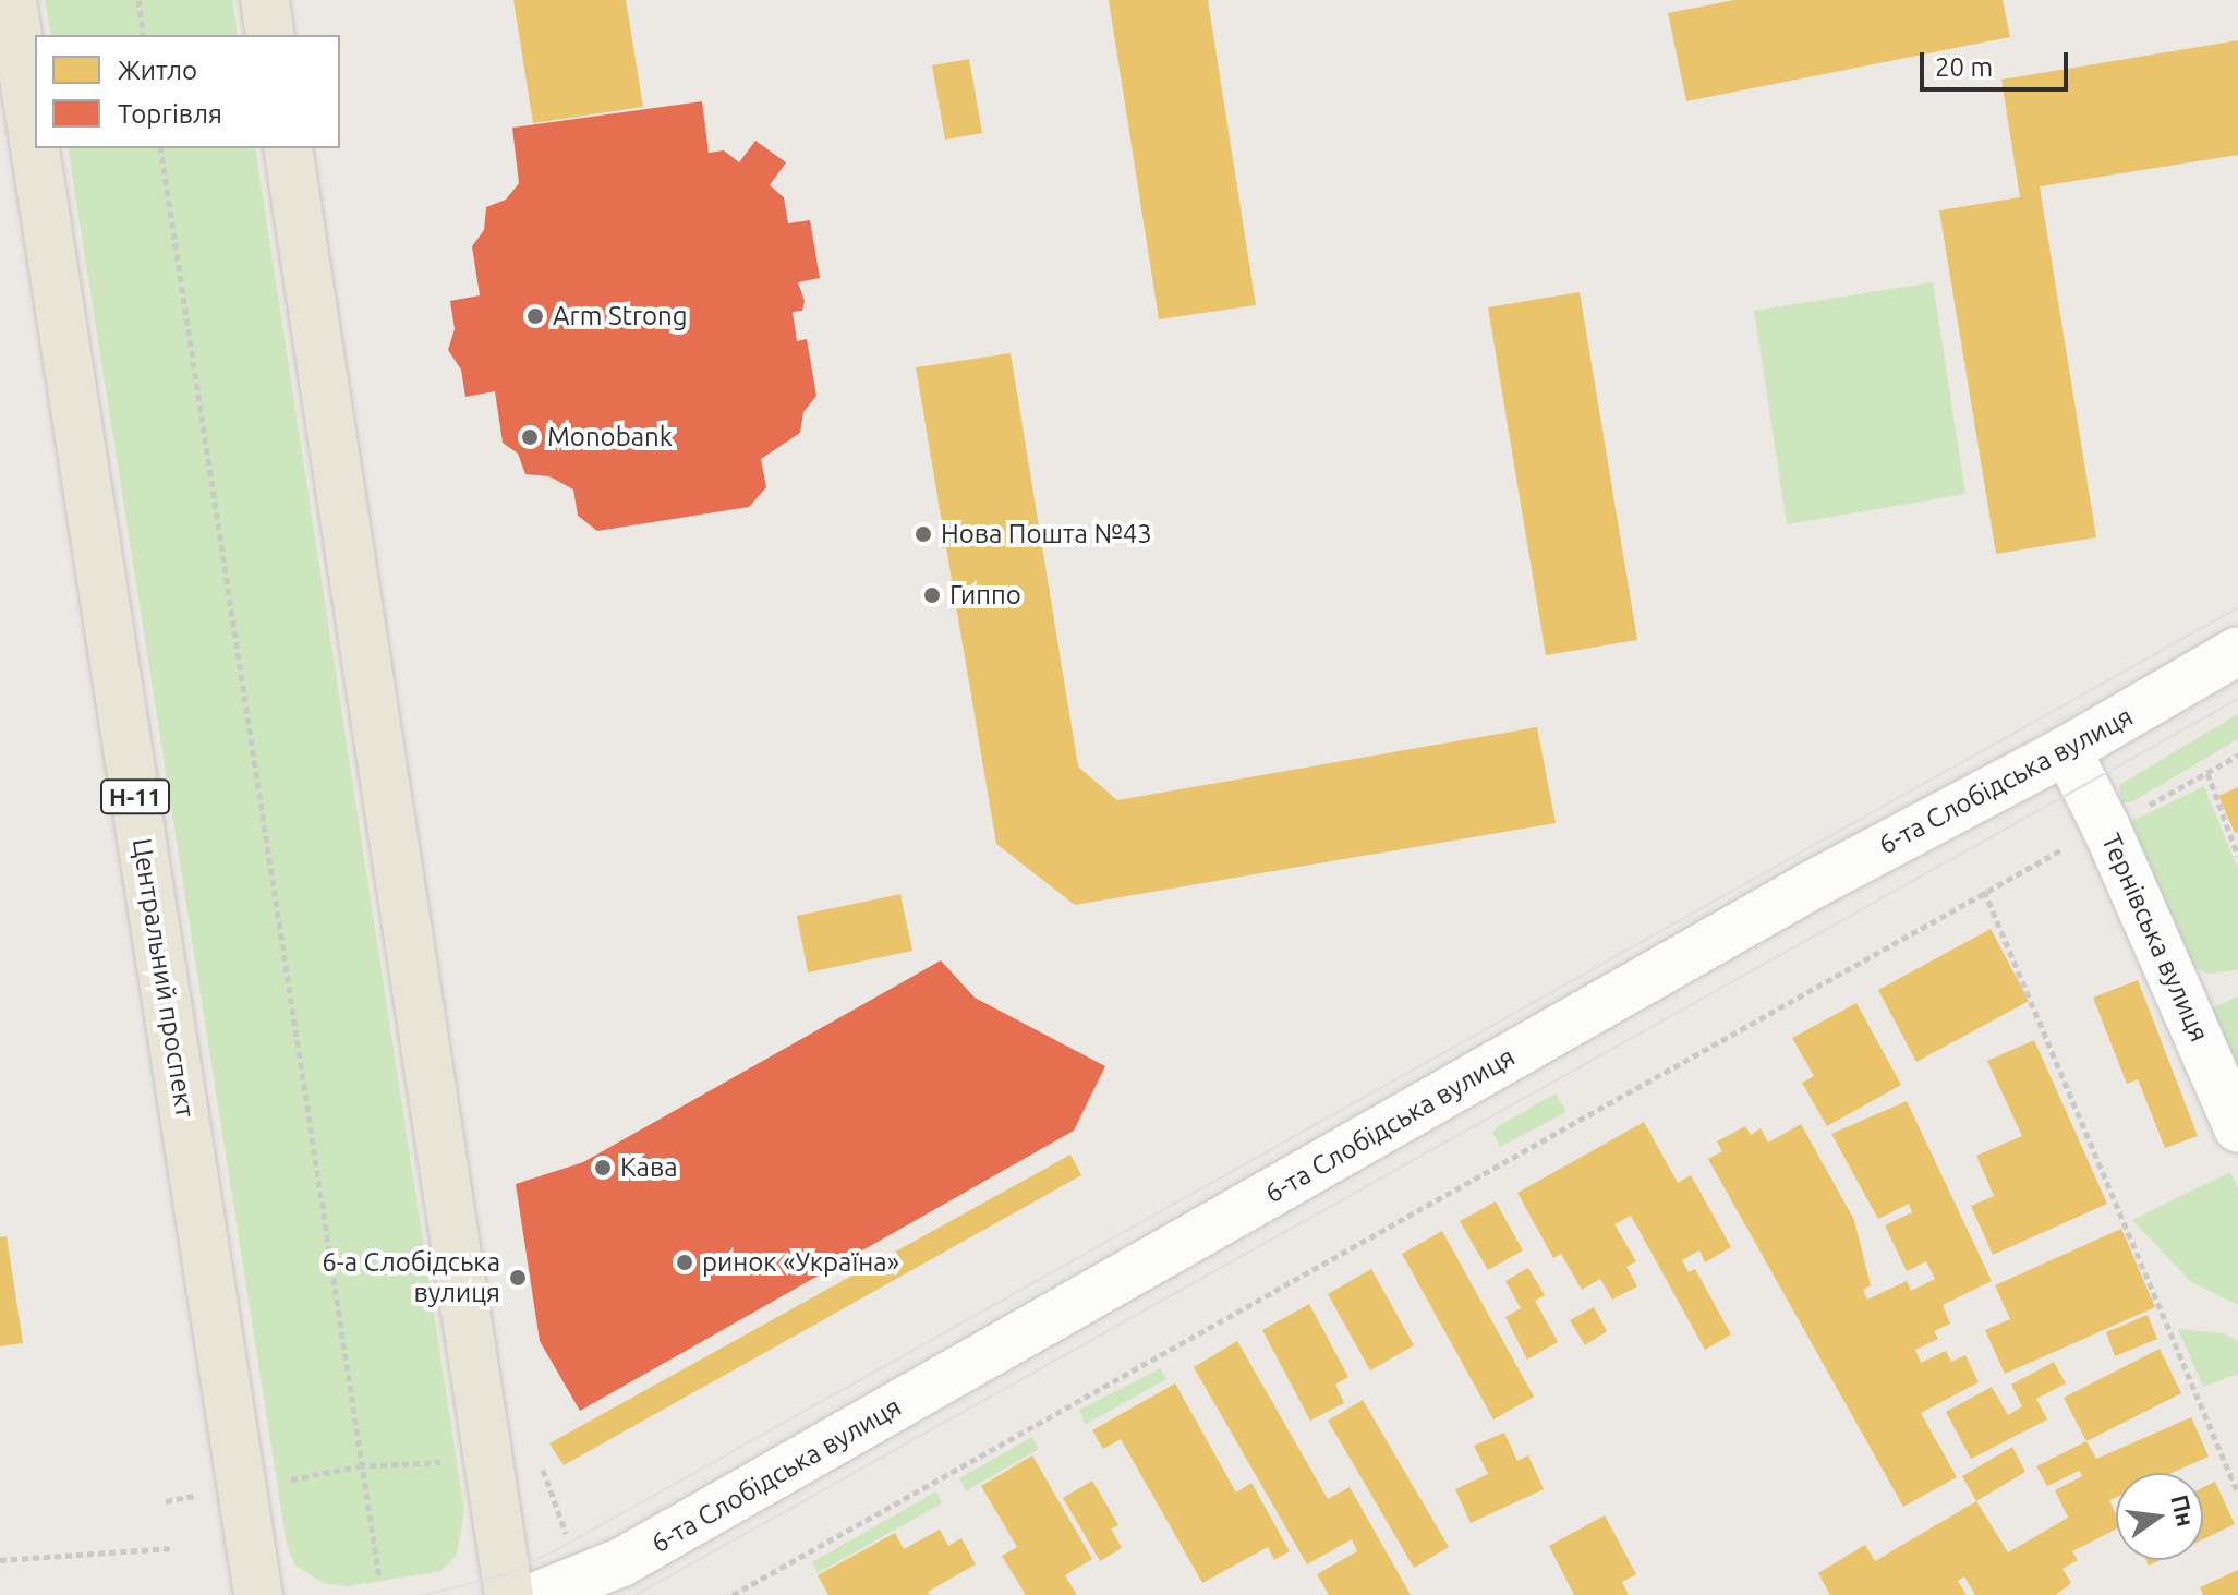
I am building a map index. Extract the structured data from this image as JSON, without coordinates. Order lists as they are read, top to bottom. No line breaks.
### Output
{"streets":{"main road":["Н-11","Центральний проспект"],"street":["6-та Слобідська вулиця","Тернівська вулиця"]},"crossings":[["6-та Слобідська вулиця","Тернівська вулиця"]],"places":["Arm Strong","Monobank","Нова Пошта №43","Гиппо","Кава","ринок «Україна»","6-а Слобідська вулиця"],"legend":["Житло","Торгівля"],"scale_bar":"20 m","north":"right"}
